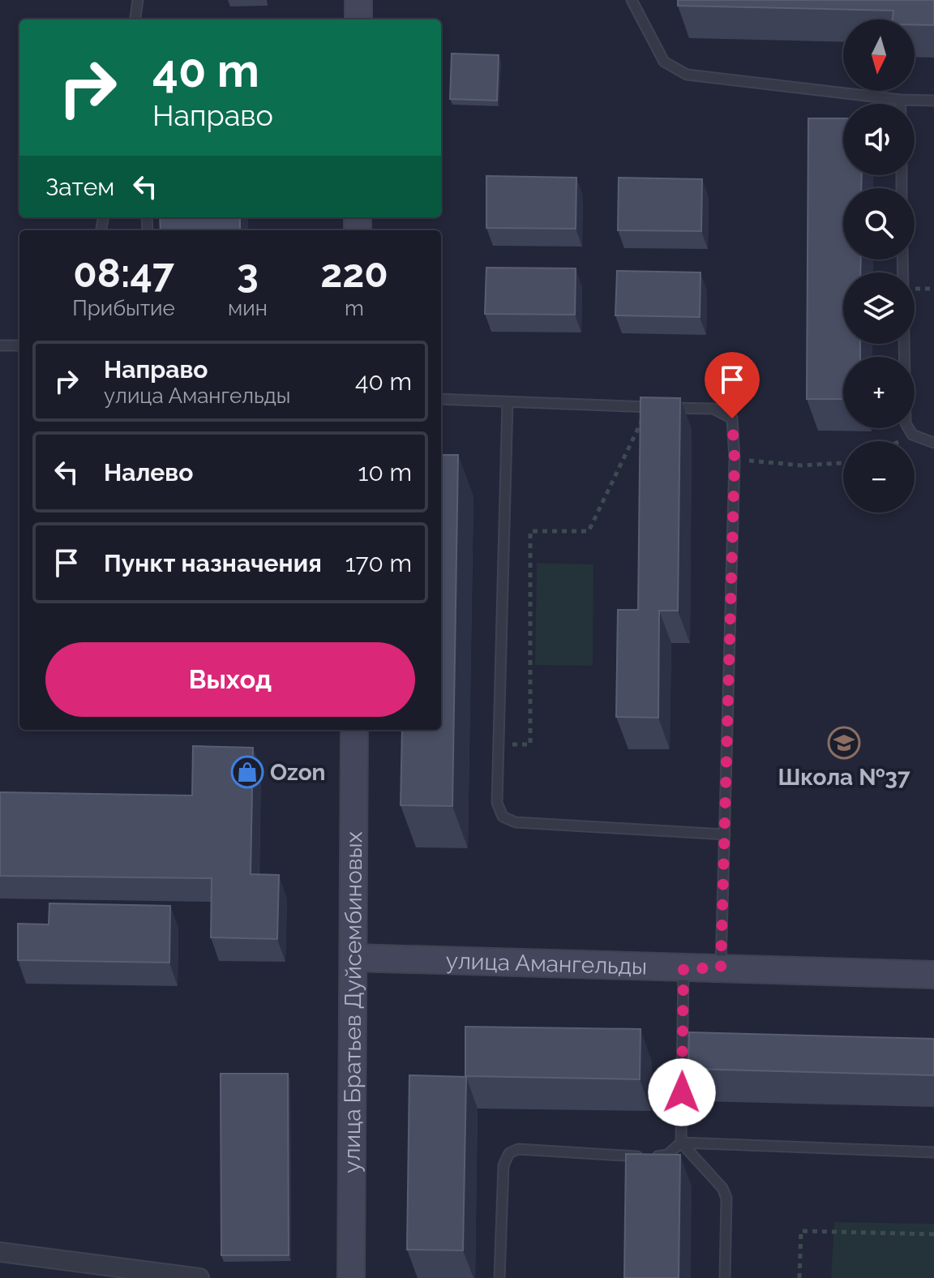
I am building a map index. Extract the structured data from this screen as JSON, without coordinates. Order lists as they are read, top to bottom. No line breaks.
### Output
{"streets":{"street":["улица Амангельды","улица Братьев Дуйсембиновых"]},"crossings":[["улица Амангельды","улица Братьев Дуйсембиновых"]],"places":{"school or university":["Школа №37"],"shop":["Ozon"]},"north":"bottom","page":{"map_buttons":["+","−"],"turn":["40 m","Направо"],"then":"Затем","eta":["08:47","Прибытие","3","мин","220","m"],"list":[{"name":"Направо","note":"улица Амангельды","value":"40 m"},{"name":"Налево","value":"10 m"},{"name":"Пункт назначения","value":"170 m"}],"buttons":"Выход"}}
